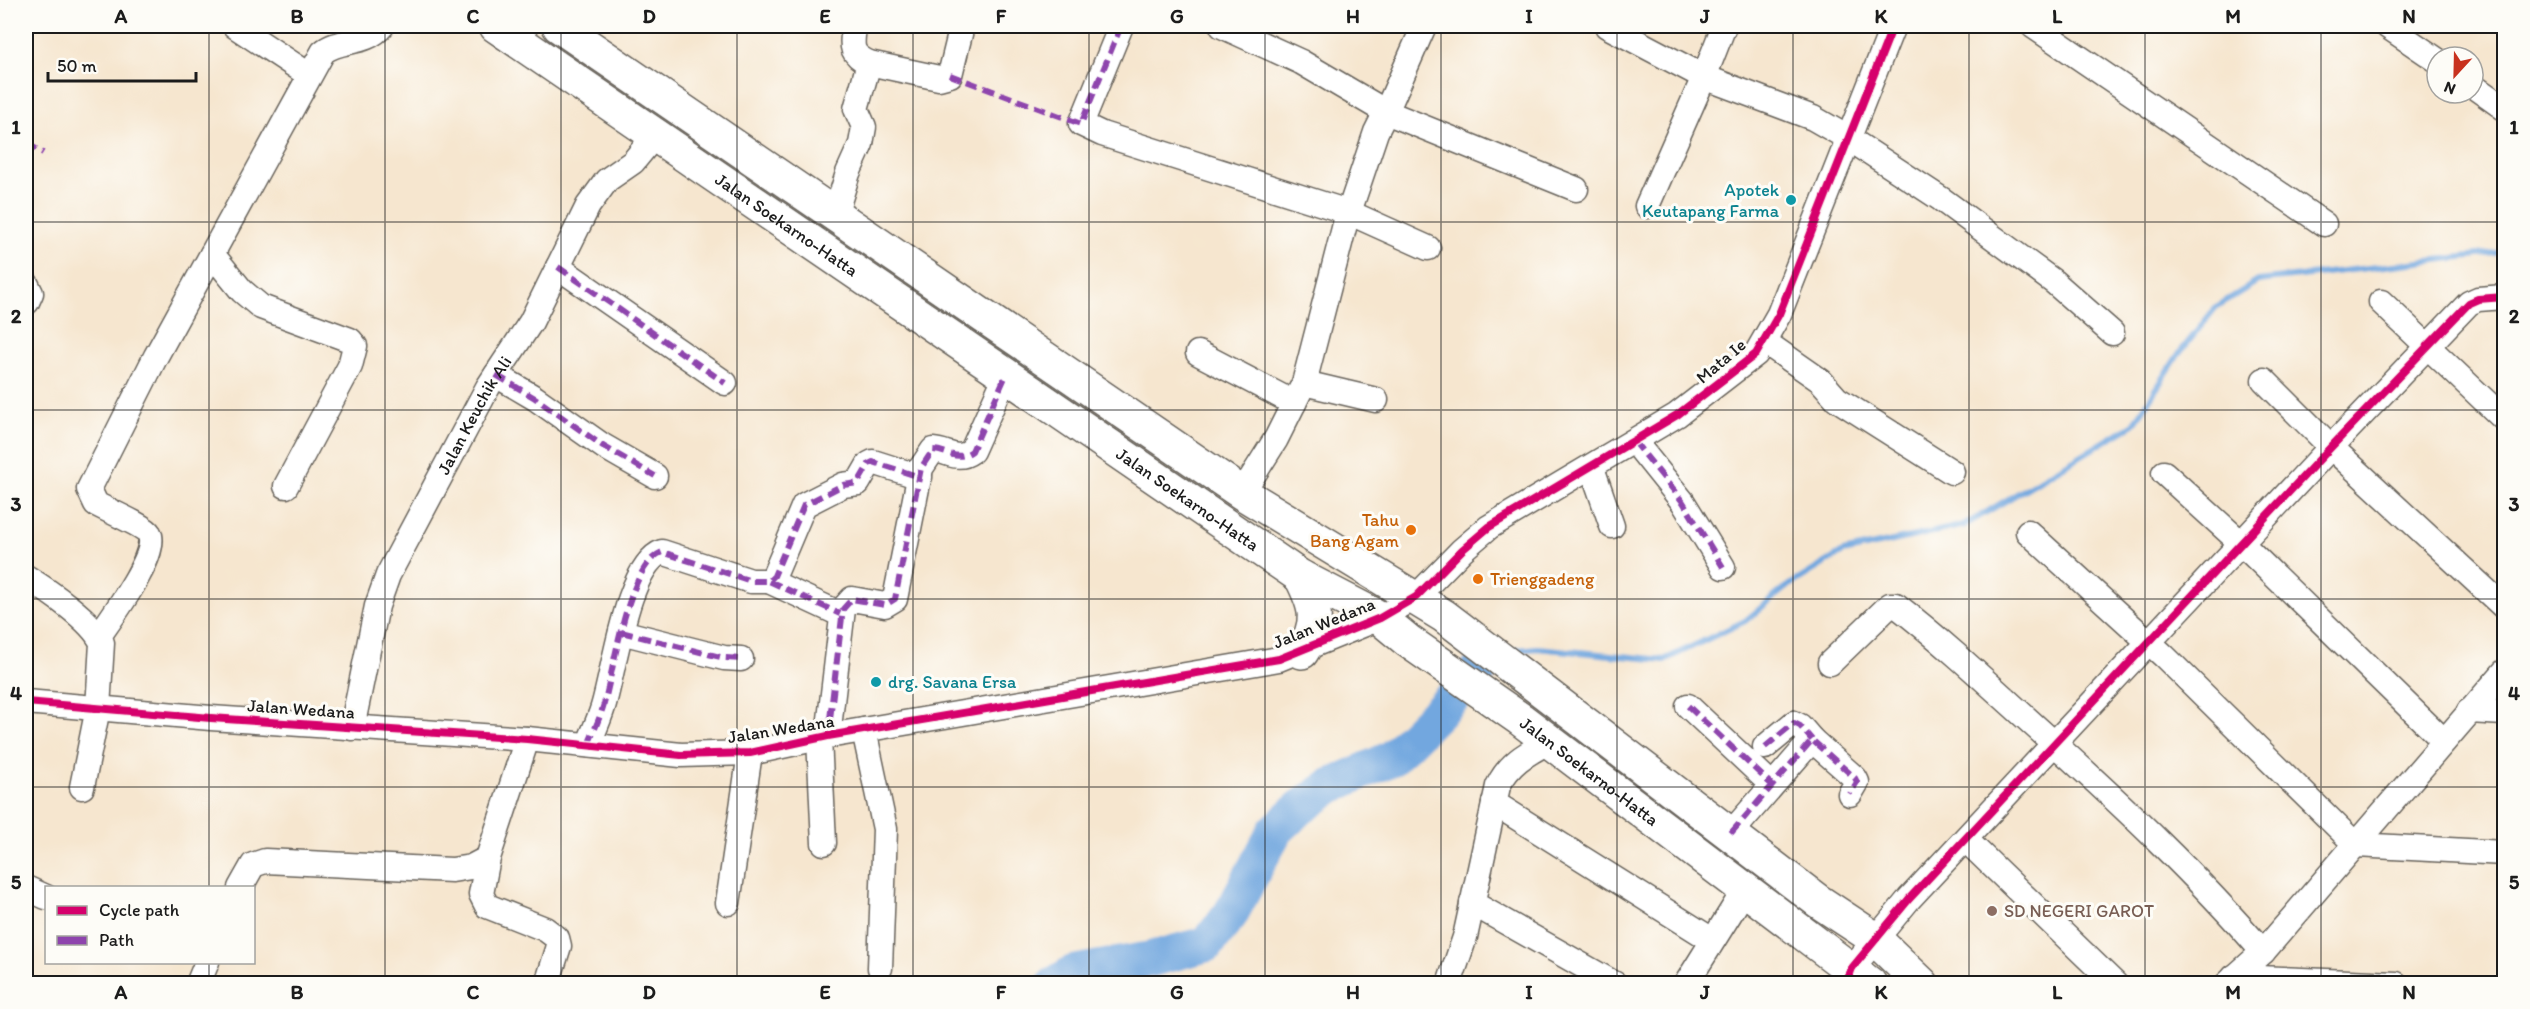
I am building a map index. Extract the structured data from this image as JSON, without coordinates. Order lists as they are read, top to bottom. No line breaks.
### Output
{"streets":{"highway":["Jalan Soekarno-Hatta"],"street":["Mata Ie","Jalan Keuchik Ali","Jalan Wedana"]},"crossings":[["Jalan Soekarno-Hatta","Mata Ie"],["Jalan Soekarno-Hatta","Jalan Keuchik Ali"],["Jalan Soekarno-Hatta","Jalan Wedana"],["Mata Ie","Jalan Wedana"],["Jalan Keuchik Ali","Jalan Wedana"]],"places":["Apotek Keutapang Farma","Tahu Bang Agam","Trienggadeng","drg. Savana Ersa","SD NEGERI GAROT"],"legend":["Cycle path","Path"],"scale_bar":"50 m","north":"bottom","grid":{"columns":["A","B","C","D","E","F","G","H","I","J","K","L","M","N"],"rows":["1","2","3","4","5"]}}
